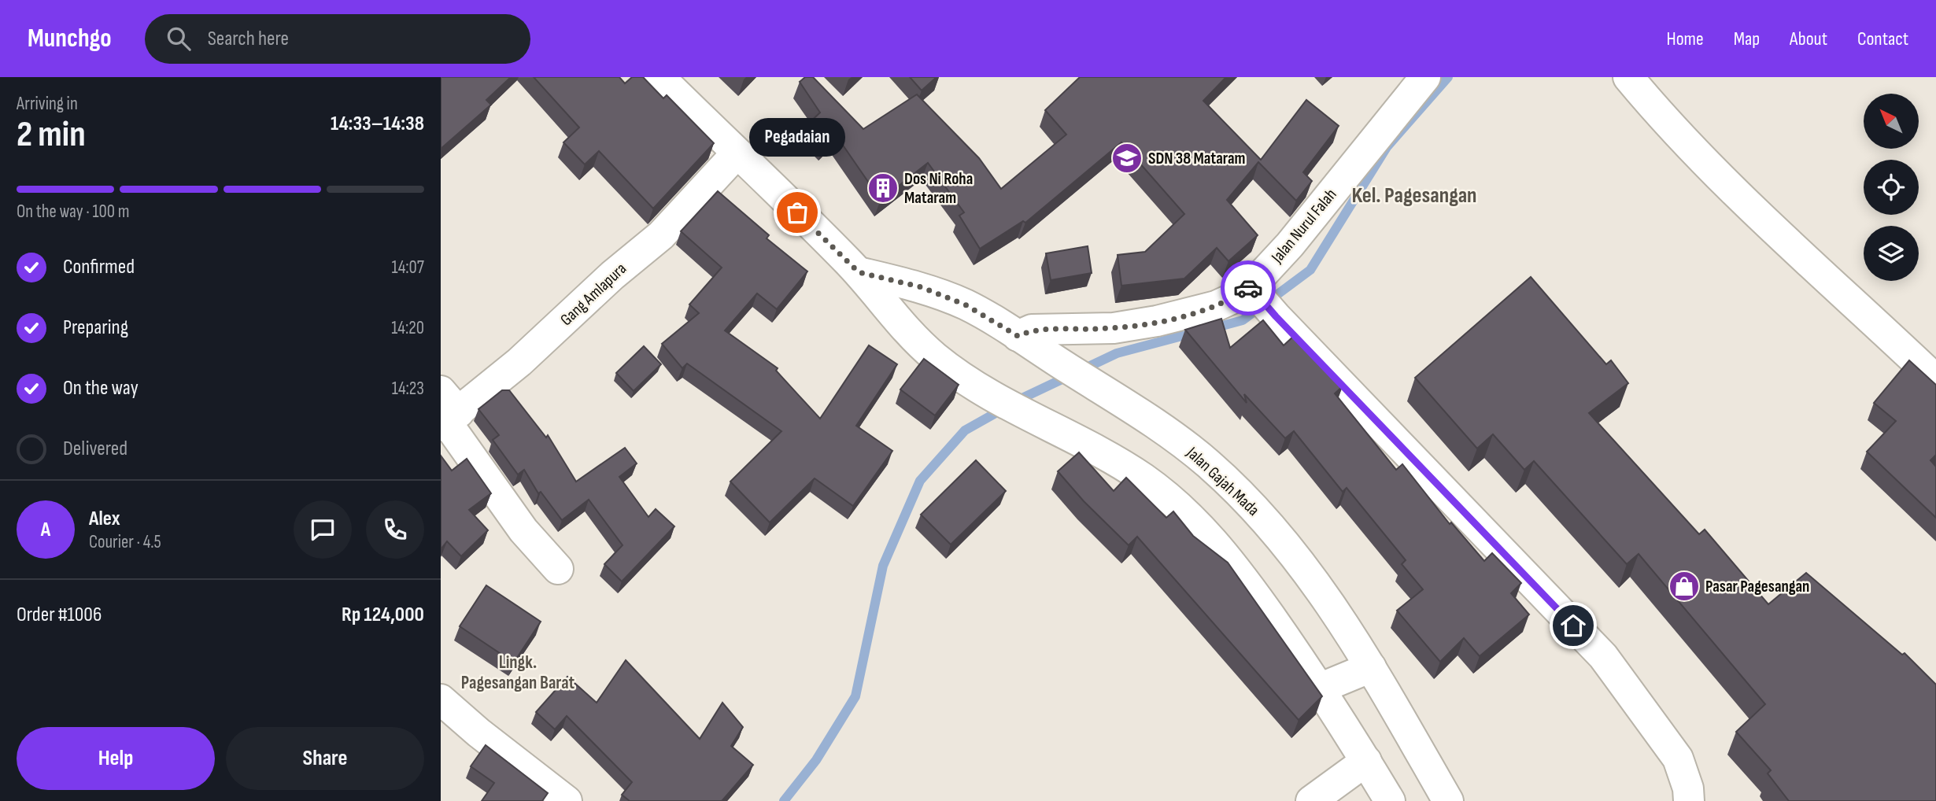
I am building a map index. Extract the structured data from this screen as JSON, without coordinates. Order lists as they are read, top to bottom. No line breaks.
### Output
{"streets":{"main road":["Jalan Nurul Falah","Gang Amlapura","Jalan Gajah Mada"]},"crossings":[["Jalan Nurul Falah","Jalan Gajah Mada"]],"districts":["Kel. Pagesangan","Lingk. Pagesangan Barat"],"places":{"school or university":["SDN 38 Mataram"],"building":["Dos Ni Roha Mataram"],"other":["Pegadaian"],"shop":["Pasar Pagesangan"]},"north":"top left","page":{"header":"Munchgo","search":"Search here","nav":["Home","Map","About","Contact"],"heading":["2 min","Arriving in","14:33–14:38"],"panel":["Alex","Courier · 4.5","Order #1006","Rp 124,000"],"bubble":"Pegadaian","bar":"On the way · 100 m","list":[["Confirmed","14:07"],["Preparing","14:20"],["On the way","14:23"],"Delivered"],"round":"A","buttons":["Help","Share"]}}
